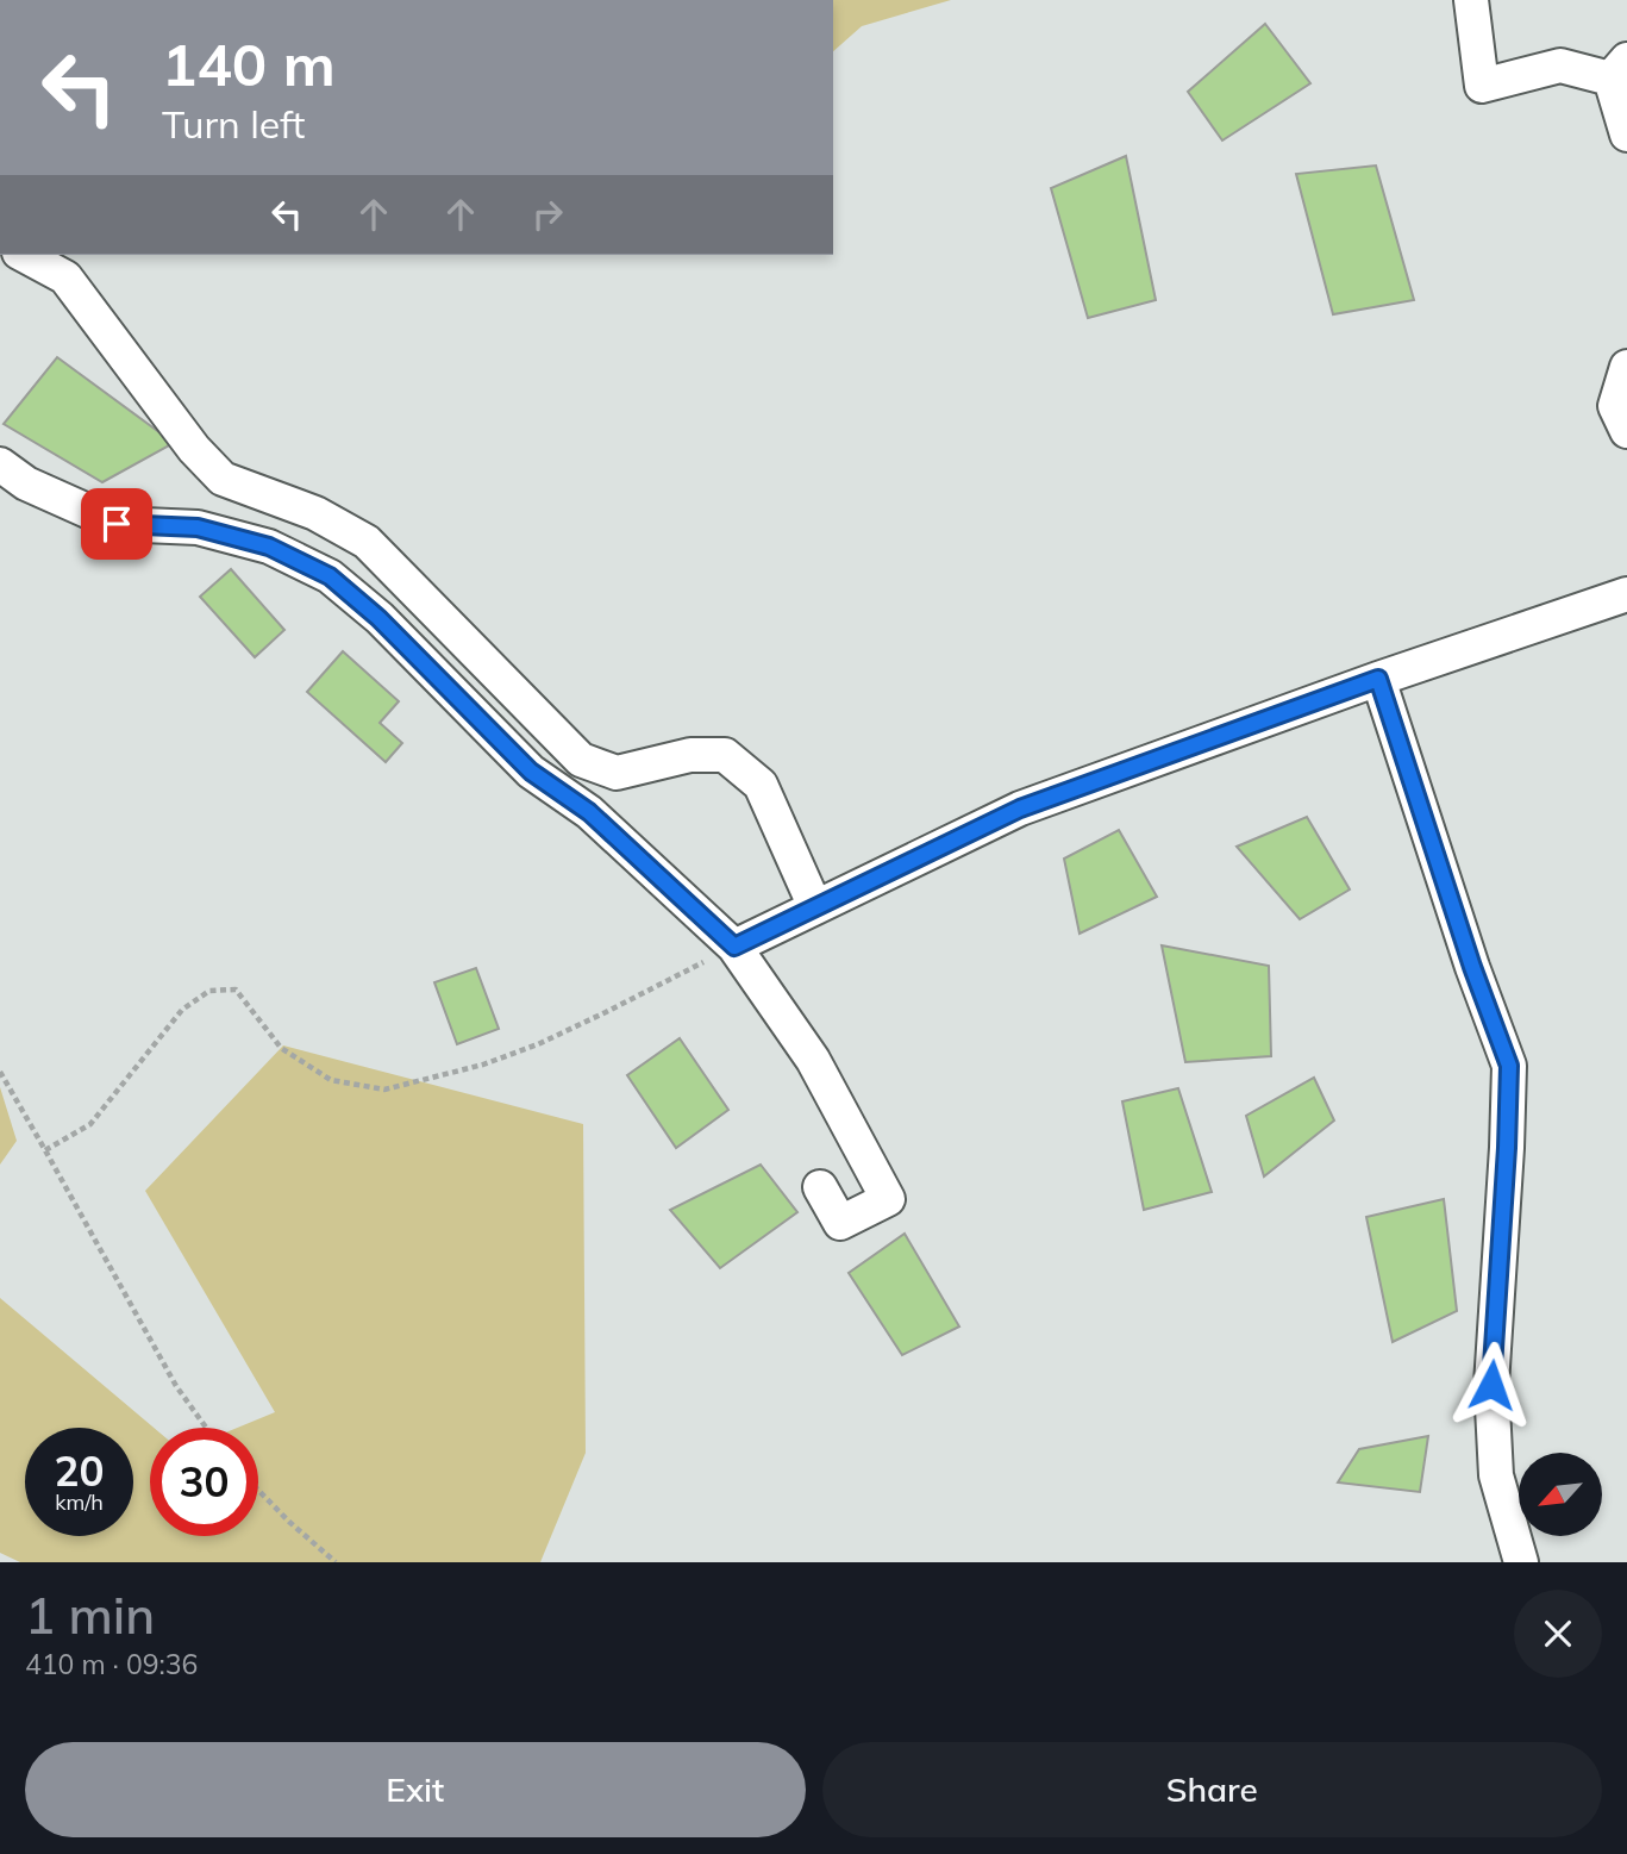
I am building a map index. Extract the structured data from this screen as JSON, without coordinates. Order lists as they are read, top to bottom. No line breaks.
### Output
{"north":"bottom left","page":{"turn":["140 m","Turn left"],"speed":"20 km/h","limit":"30","heading":["1 min","410 m · 09:36"],"buttons":["Exit","Share"]}}
